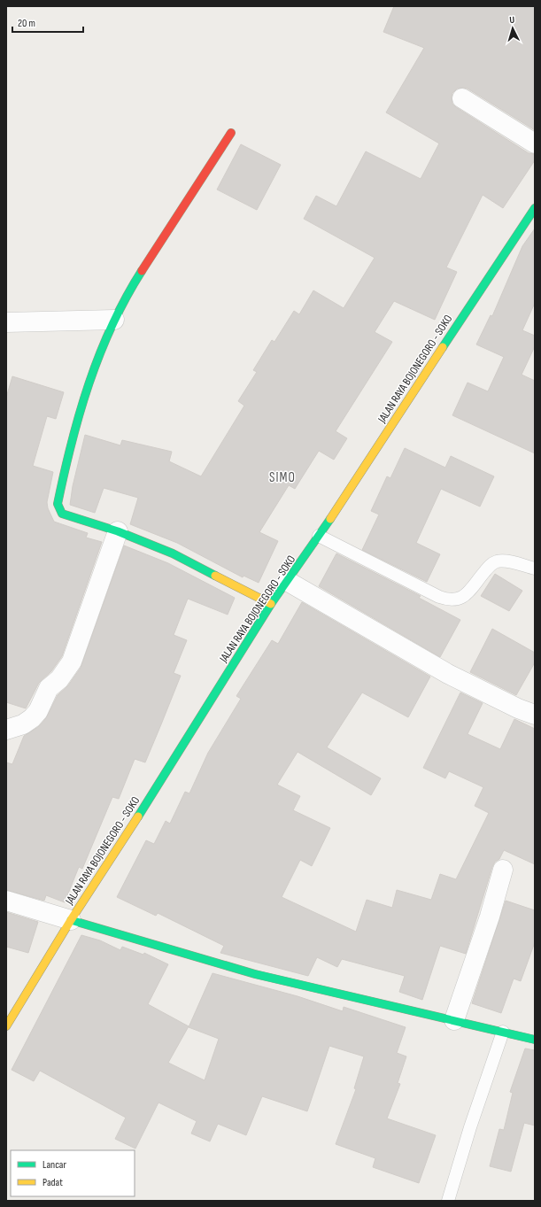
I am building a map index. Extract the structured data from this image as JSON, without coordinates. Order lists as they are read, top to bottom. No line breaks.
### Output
{"streets":{"street":["JALAN RAYA BOJONEGORO - SOKO"]},"districts":["SIMO"],"legend":["Lancar","Padat"],"scale_bar":"20 m","north":"top"}
